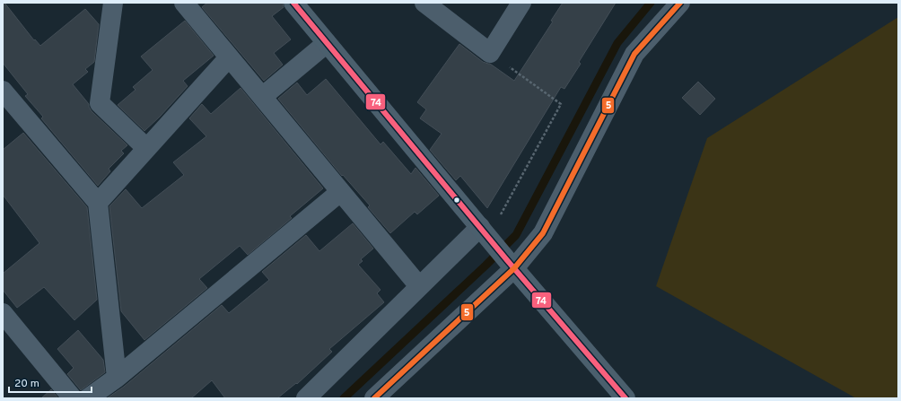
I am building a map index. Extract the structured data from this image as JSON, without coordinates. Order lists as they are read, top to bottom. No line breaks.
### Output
{"lines":["transit line 74","transit line 5"],"scale_bar":"20 m"}
